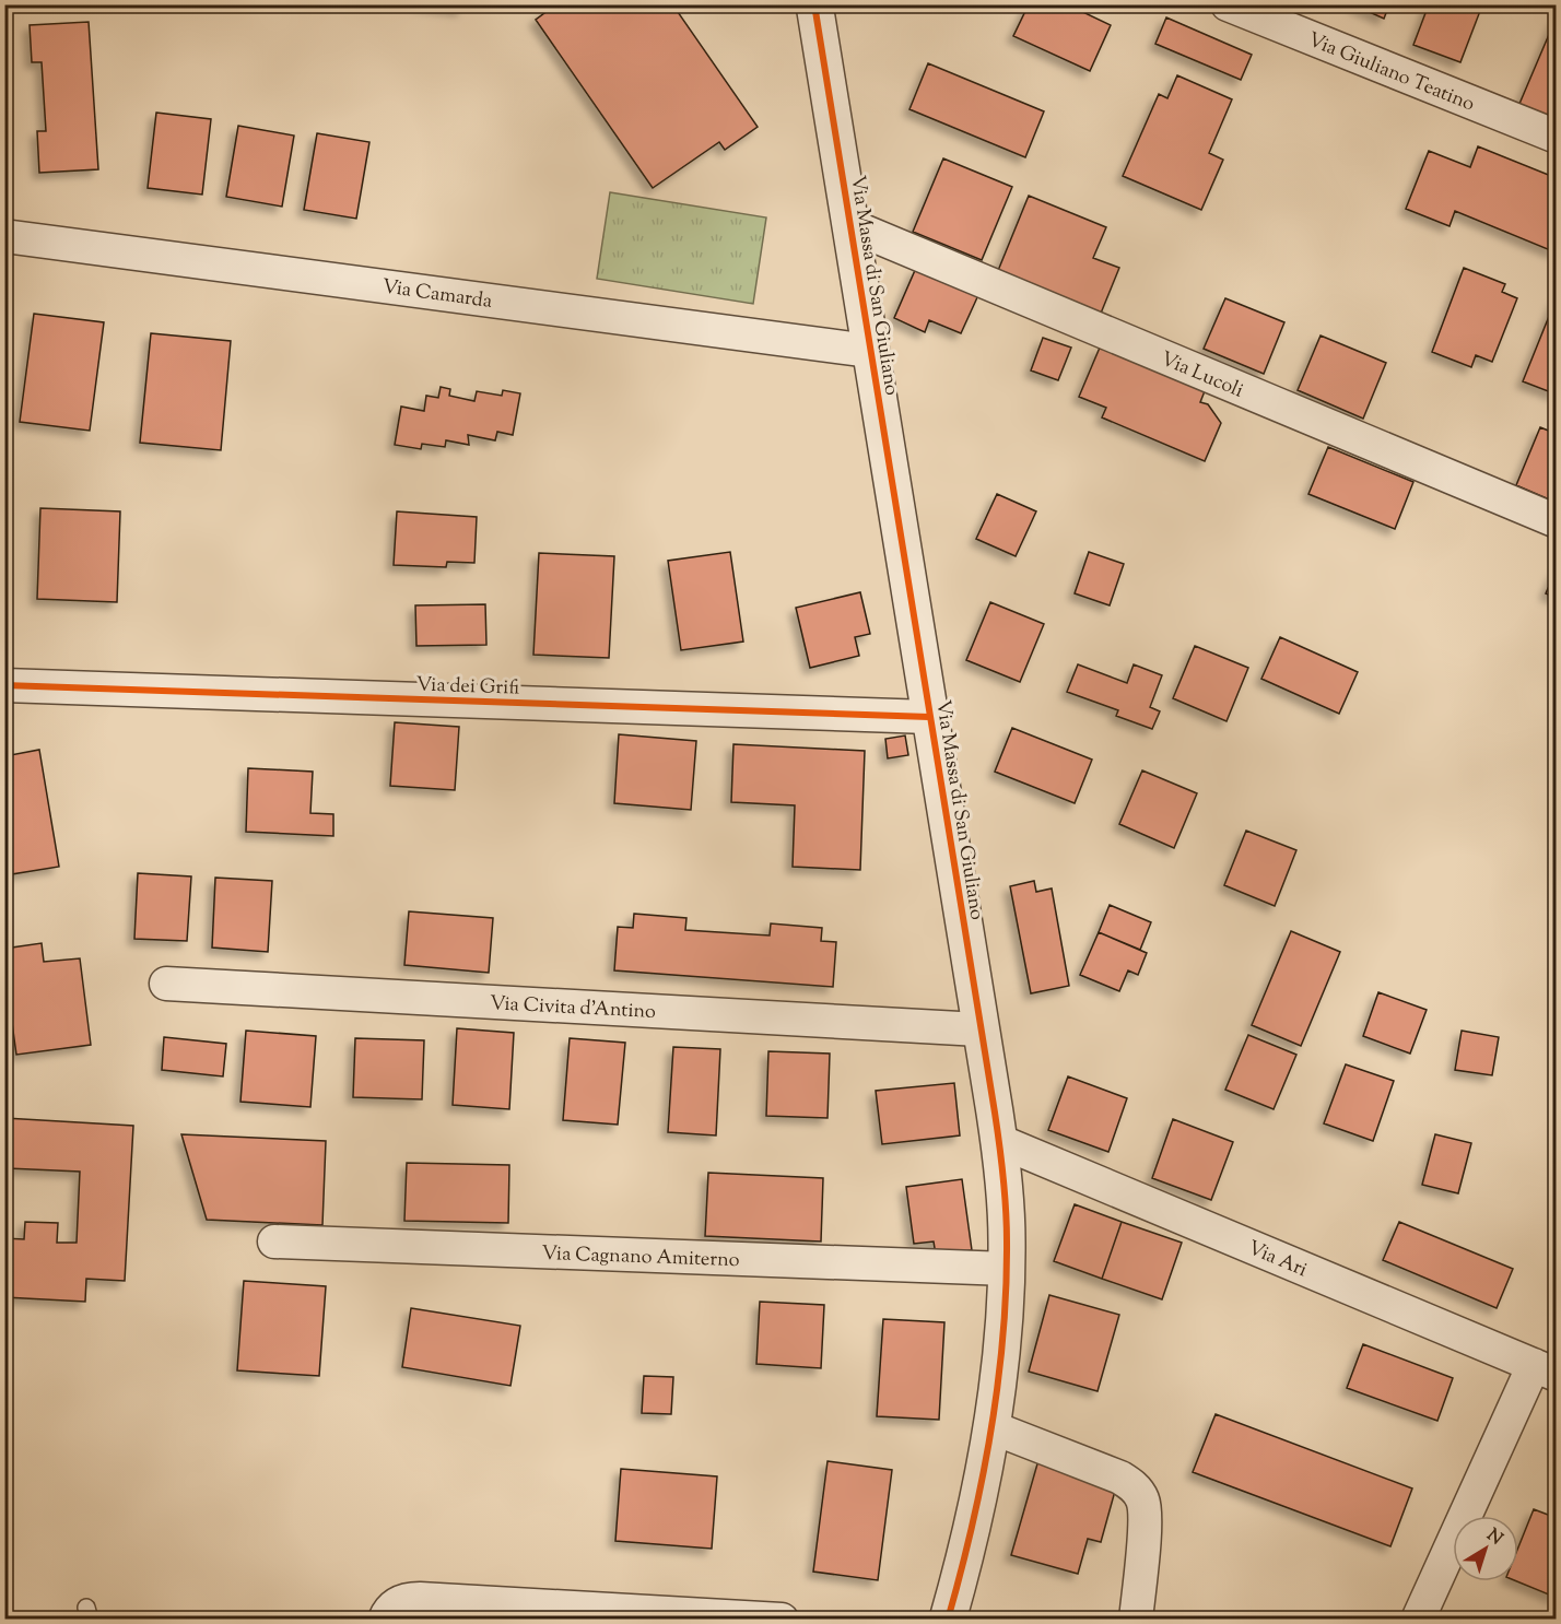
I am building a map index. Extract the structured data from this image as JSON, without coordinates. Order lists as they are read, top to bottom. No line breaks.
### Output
{"streets":{"street":["Via Giuliano Teatino","Via Massa di San Giuliano","Via Camarda","Via Lucoli","Via dei Grifi","Via Civita d'Antino","Via Cagnano Amiterno","Via Ari"]},"crossings":[["Via Massa di San Giuliano","Via Camarda"],["Via Massa di San Giuliano","Via Lucoli"],["Via Massa di San Giuliano","Via dei Grifi"],["Via Massa di San Giuliano","Via Civita d'Antino"],["Via Massa di San Giuliano","Via Cagnano Amiterno"],["Via Massa di San Giuliano","Via Ari"]],"north":"top right"}
